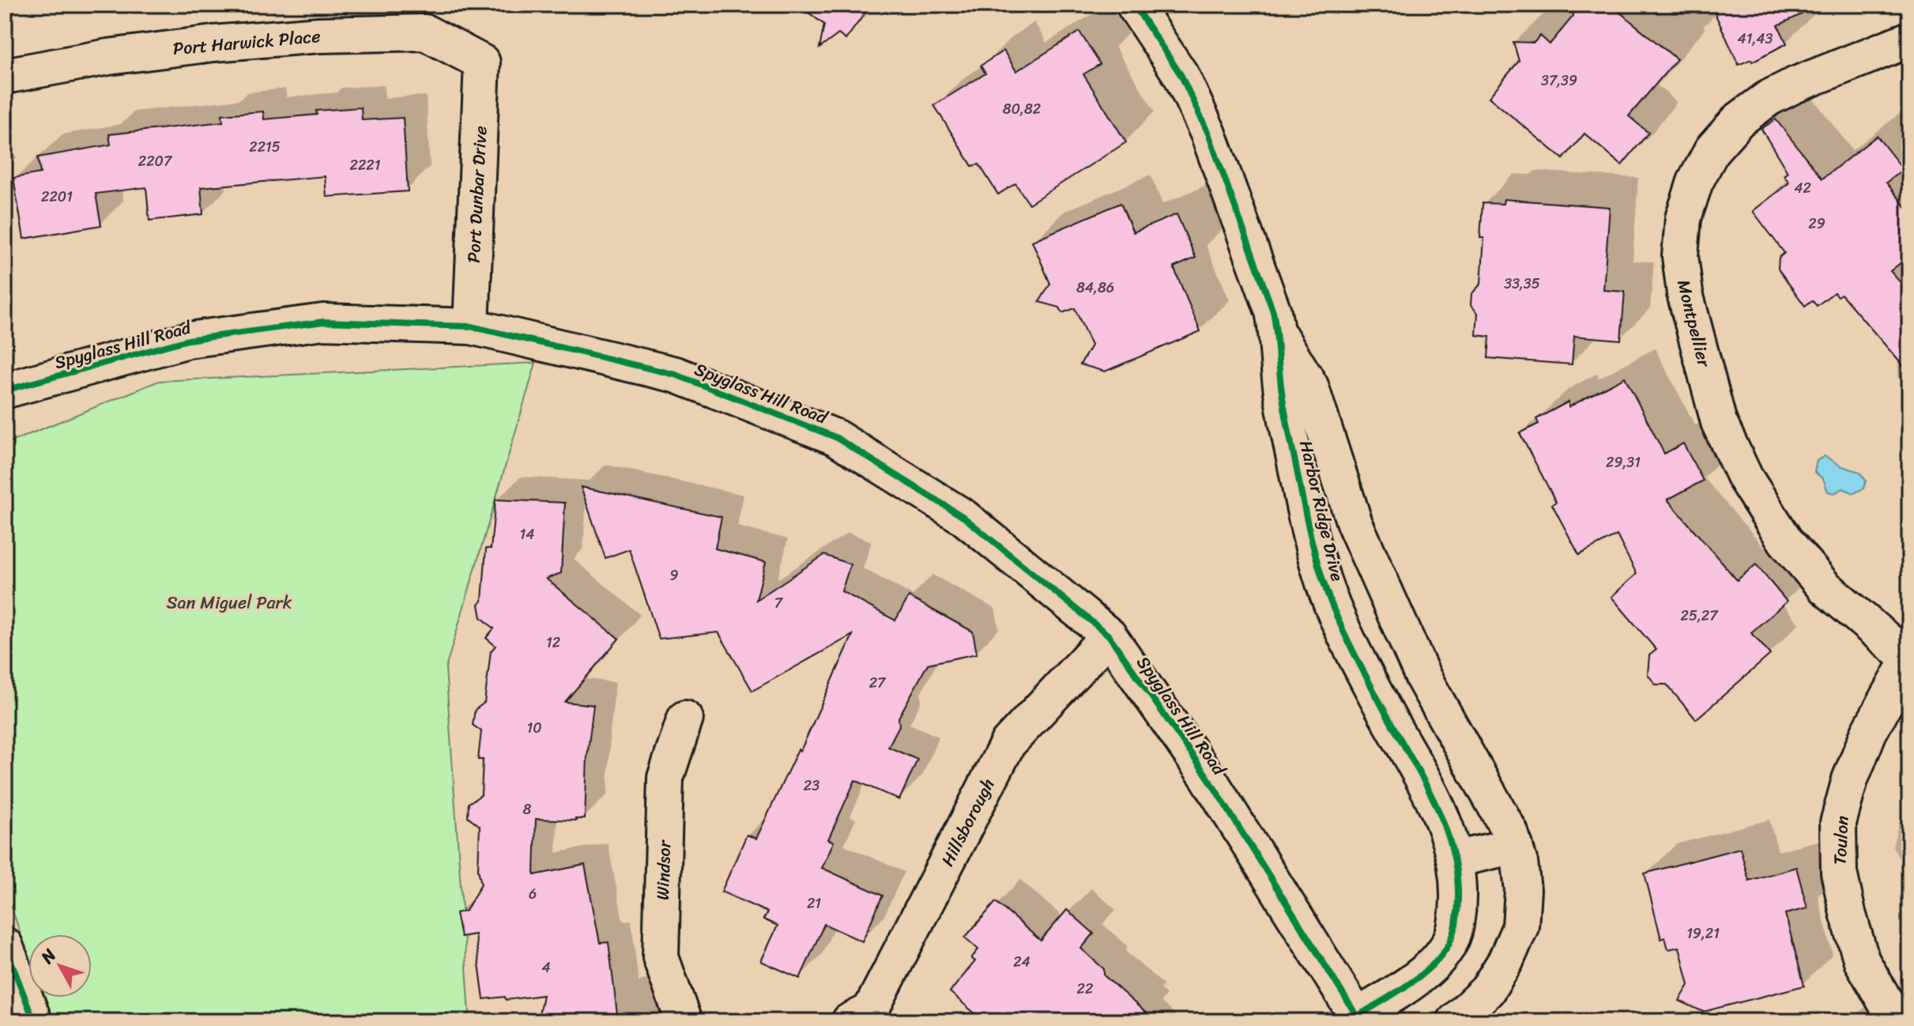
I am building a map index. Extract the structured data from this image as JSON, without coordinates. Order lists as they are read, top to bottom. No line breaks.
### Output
{"streets":{"street":["Port Harwick Place","Port Dunbar Drive","Montpellier","Spyglass Hill Road","Harbor Ridge Drive","Hillsborough","Toulon","Windsor"]},"crossings":[["Port Harwick Place","Port Dunbar Drive"],["Port Dunbar Drive","Spyglass Hill Road"],["Montpellier","Toulon"],["Spyglass Hill Road","Harbor Ridge Drive"],["Spyglass Hill Road","Hillsborough"]],"parks":["San Miguel Park"],"house_numbers":["41,43","37,39","80,82","2215","2207","2221","42","2201","29","33,35","84,86","29,31","14","9","7","25,27","12","27","10","23","8","6","21","19,21","24","4","22"],"north":"top left"}
